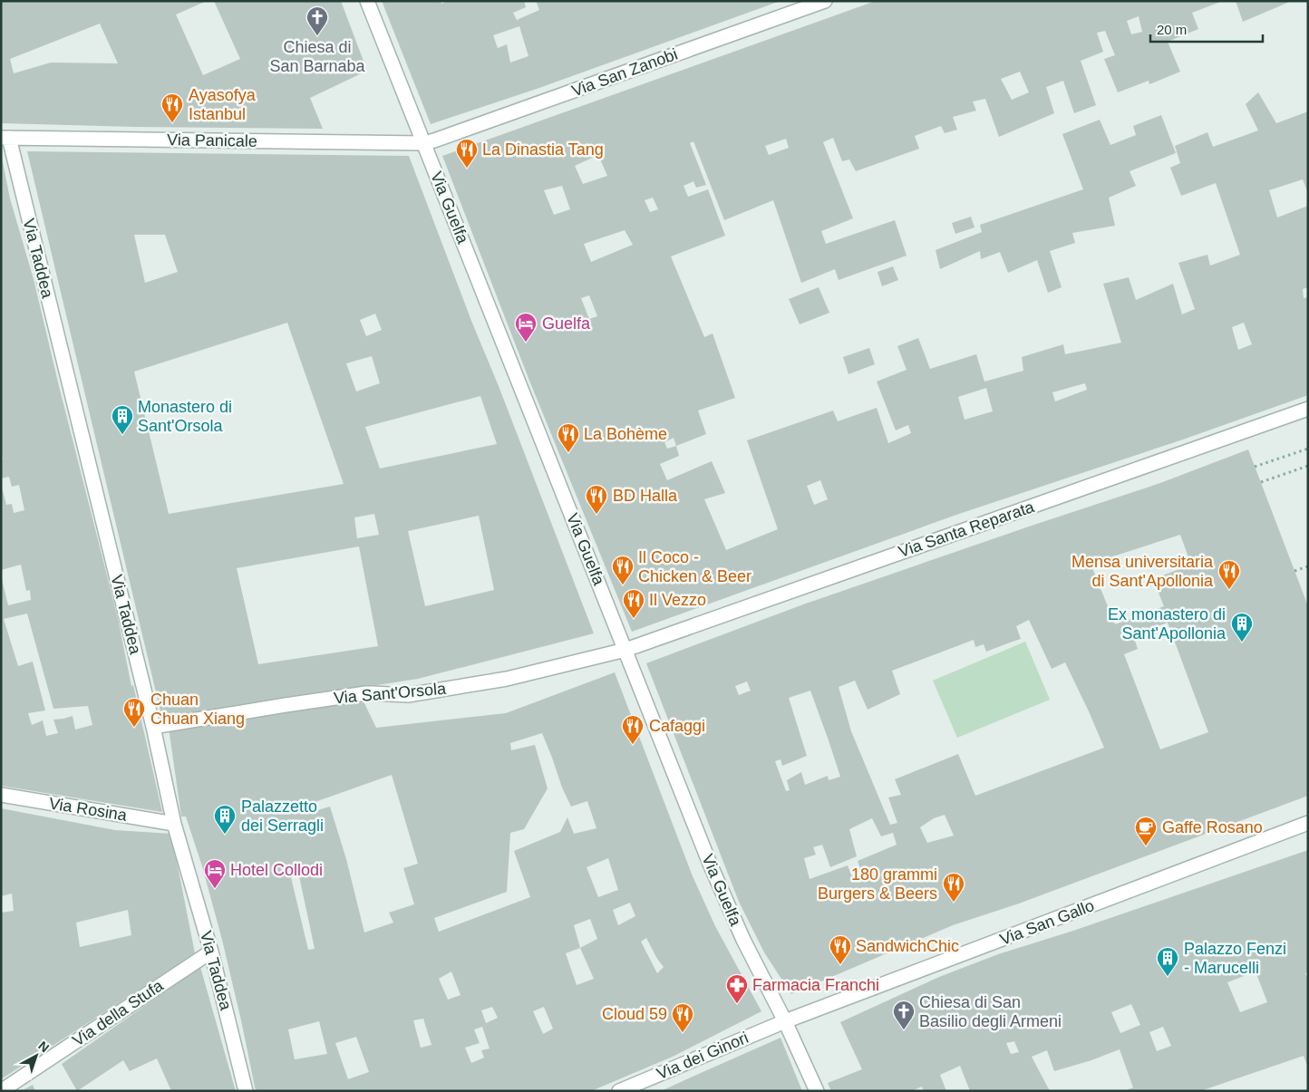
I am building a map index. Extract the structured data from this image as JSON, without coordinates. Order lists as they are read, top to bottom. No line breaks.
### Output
{"streets":{"street":["Via San Zanobi","Via Panicale","Via Guelfa","Via Taddea","Via Santa Reparata","Via Sant'Orsola","Via Rosina","Via San Gallo","Via della Stufa","Via dei Ginori"]},"crossings":[["Via San Zanobi","Via Panicale"],["Via San Zanobi","Via Guelfa"],["Via Panicale","Via Guelfa"],["Via Panicale","Via Taddea"],["Via Guelfa","Via Santa Reparata"],["Via Guelfa","Via Sant'Orsola"],["Via Guelfa","Via San Gallo"],["Via Guelfa","Via dei Ginori"],["Via Taddea","Via Sant'Orsola"],["Via Taddea","Via Rosina"],["Via Taddea","Via della Stufa"],["Via Santa Reparata","Via Sant'Orsola"],["Via San Gallo","Via dei Ginori"]],"places":{"church":["Chiesa di San Barnaba","Chiesa di San Basilio degli Armeni"],"restaurant":["Ayasofya Istanbul","La Dinastia Tang","La Bohème","BD Halla","Il Coco - Chicken & Beer","Mensa universitaria di Sant'Apollonia","Il Vezzo","Chuan Chuan Xiang","Cafaggi","180 grammi Burgers & Beers","SandwichChic","Cloud 59"],"hotel":["Guelfa","Hotel Collodi"],"building":["Monastero di Sant'Orsola","Ex monastero di Sant'Apollonia","Palazzetto dei Serragli","Palazzo Fenzi - Marucelli"],"cafe":["Gaffe Rosano"],"pharmacy":["Farmacia Franchi"]},"scale_bar":"20 m","north":"top right"}
